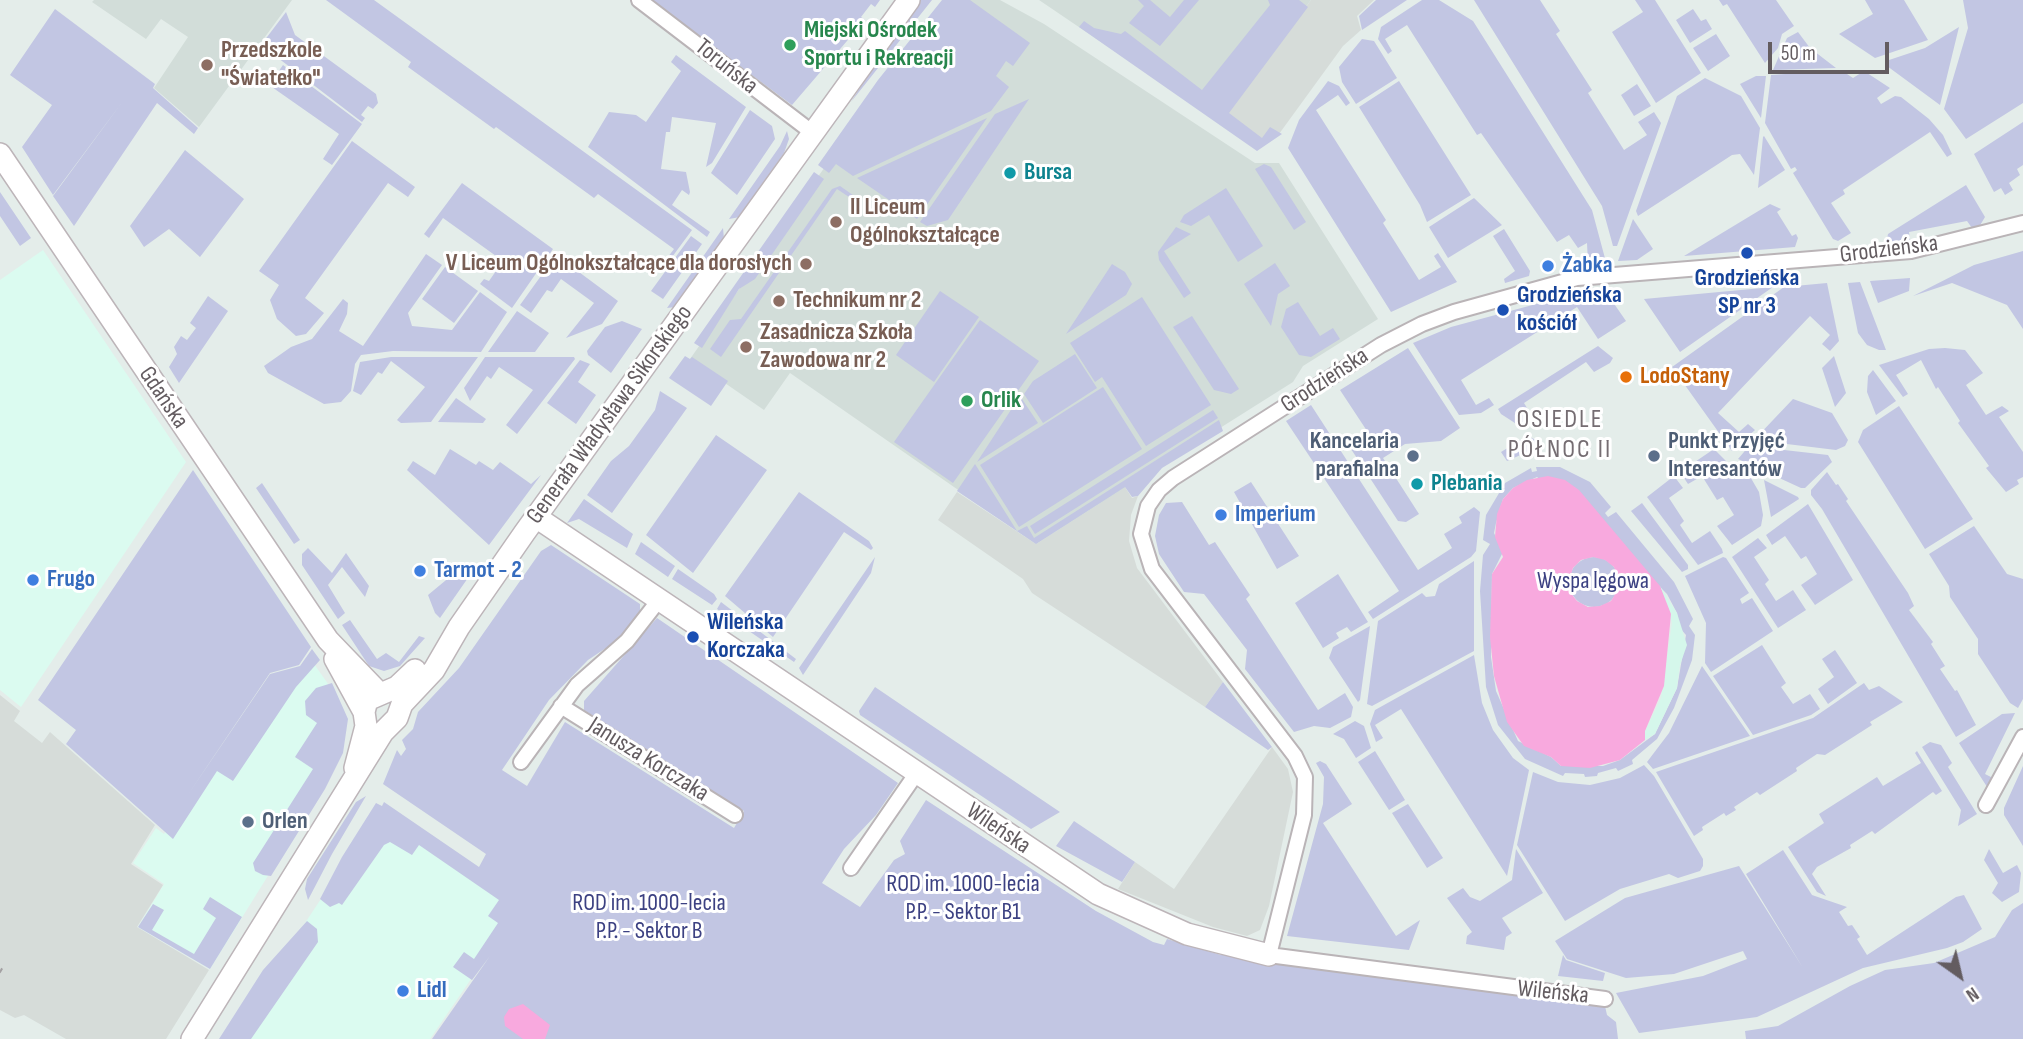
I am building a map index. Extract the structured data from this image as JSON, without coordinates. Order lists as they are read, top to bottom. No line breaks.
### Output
{"streets":{"street":["Toruńska","Grodzieńska","Gdańska","Generała Władysława Sikorskiego","Janusza Korczaka","Wileńska"]},"crossings":[["Toruńska","Generała Władysława Sikorskiego"],["Grodzieńska","Wileńska"],["Gdańska","Generała Władysława Sikorskiego"],["Generała Władysława Sikorskiego","Wileńska"],["Janusza Korczaka","Wileńska"]],"districts":["OSIEDLE PÓŁNOC II"],"parks":["Wyspa lęgowa","ROD im. 1000-lecia P.P. - Sektor B1","ROD im. 1000-lecia P.P. - Sektor B"],"places":["Miejski Ośrodek Sportu i Rekreacji","Przedszkole \"Światełko\"","Bursa","II Liceum Ogólnokształcące","Grodzieńska SP nr 3","V Liceum Ogólnokształcące dla dorosłych","Żabka","Technikum nr 2","Grodzieńska kościół","Zasadnicza Szkoła Zawodowa nr 2","LodoStany","Orlik","Kancelaria parafialna","Punkt Przyjęć Interesantów","Plebania","Imperium","Tarmot - 2","Frugo","Wileńska Korczaka","Orlen","Lidl"],"scale_bar":"50 m","north":"bottom right"}
